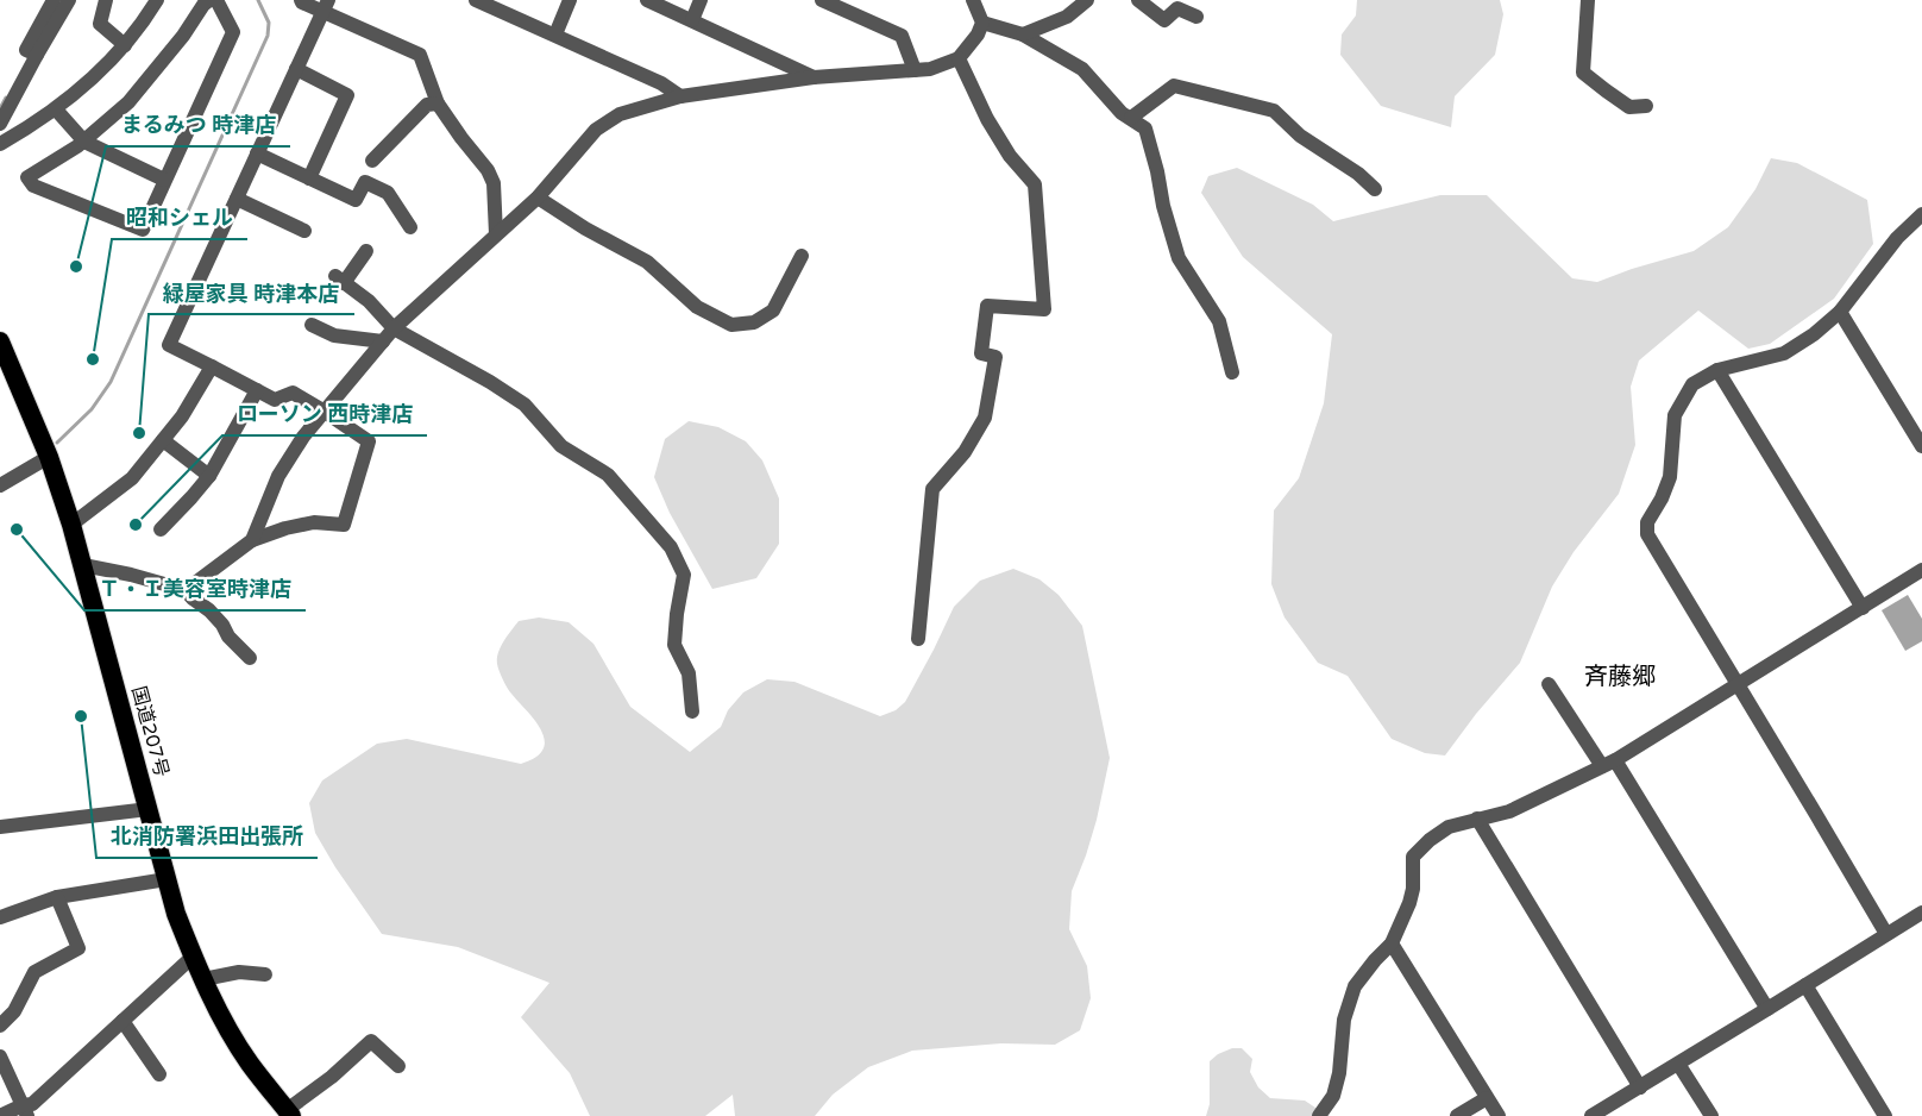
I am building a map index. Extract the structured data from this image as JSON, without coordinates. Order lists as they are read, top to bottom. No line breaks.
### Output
{"streets":{"highway":["国道207号"]},"districts":["斉藤郷"],"places":["まるみつ 時津店","昭和シェル","緑屋家具 時津本店","ローソン 西時津店","Ｔ・Ｉ美容室時津店","北消防署浜田出張所"]}
